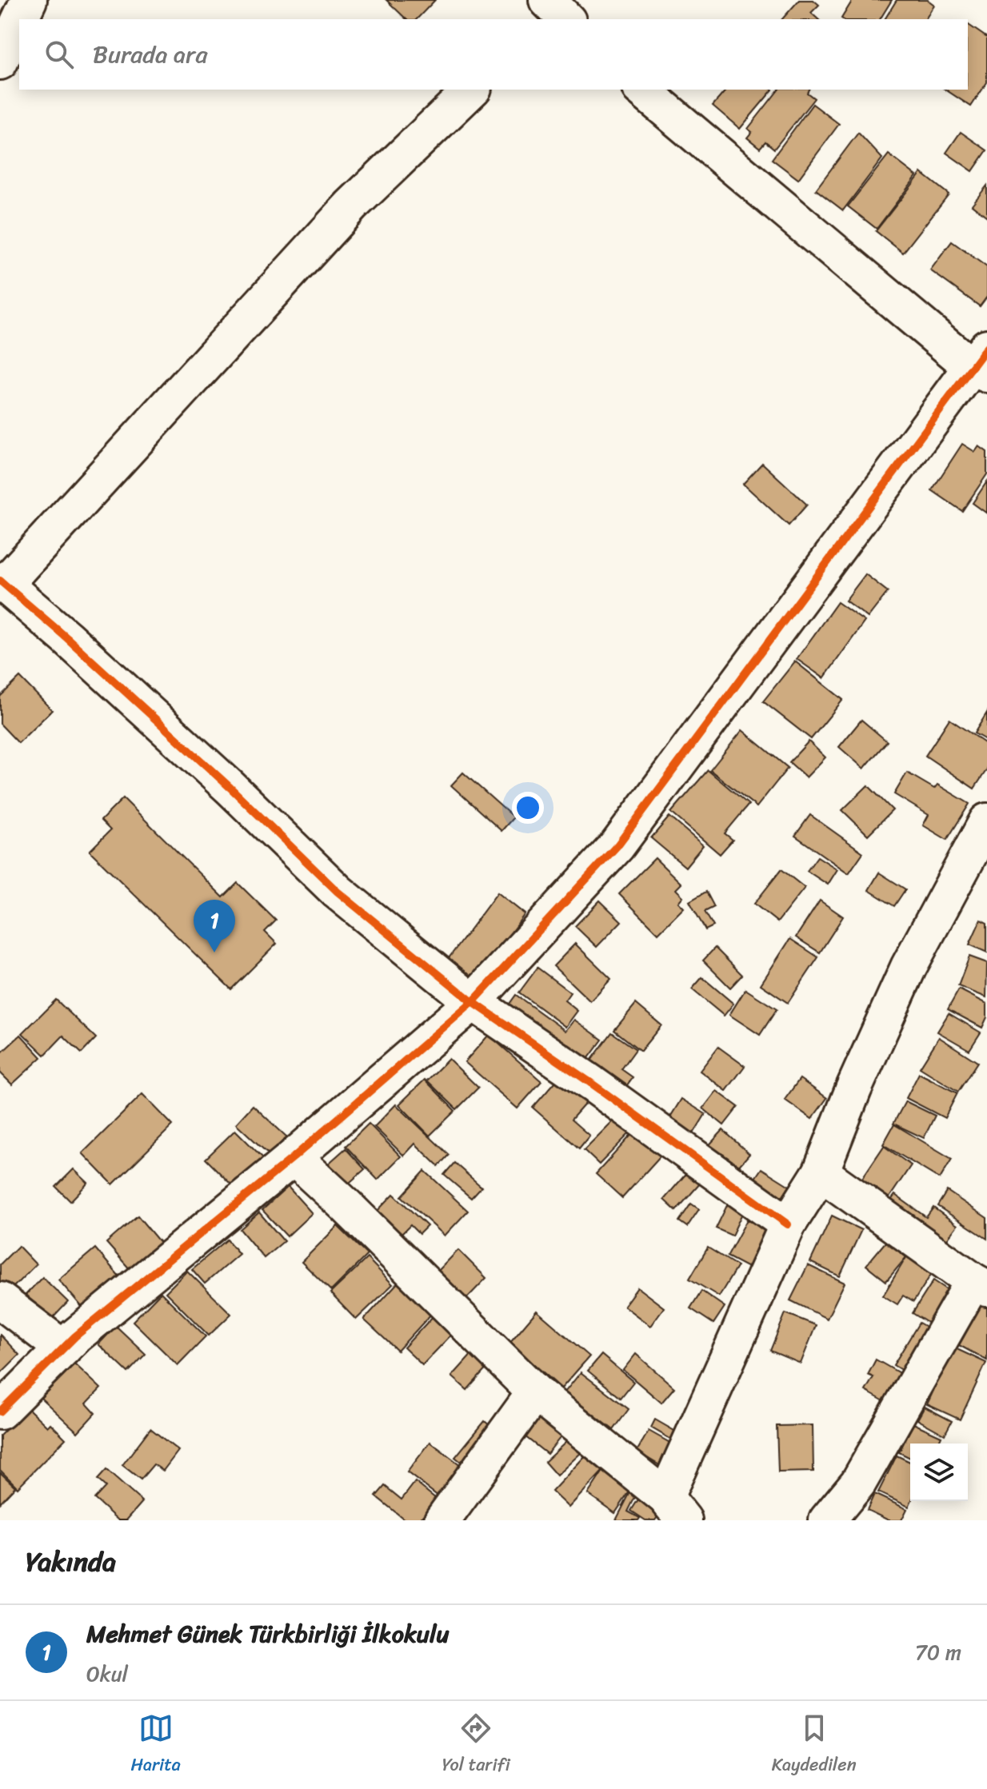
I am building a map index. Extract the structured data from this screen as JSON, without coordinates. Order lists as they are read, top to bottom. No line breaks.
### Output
{"page":{"search":"Burada ara","pins":"1","heading":"Yakında","list":[{"mark":"1","name":"Mehmet Günek Türkbirliği İlkokulu","note":"Okul","value":"70 m"}],"nav":["Harita","Yol tarifi","Kaydedilen"]}}
